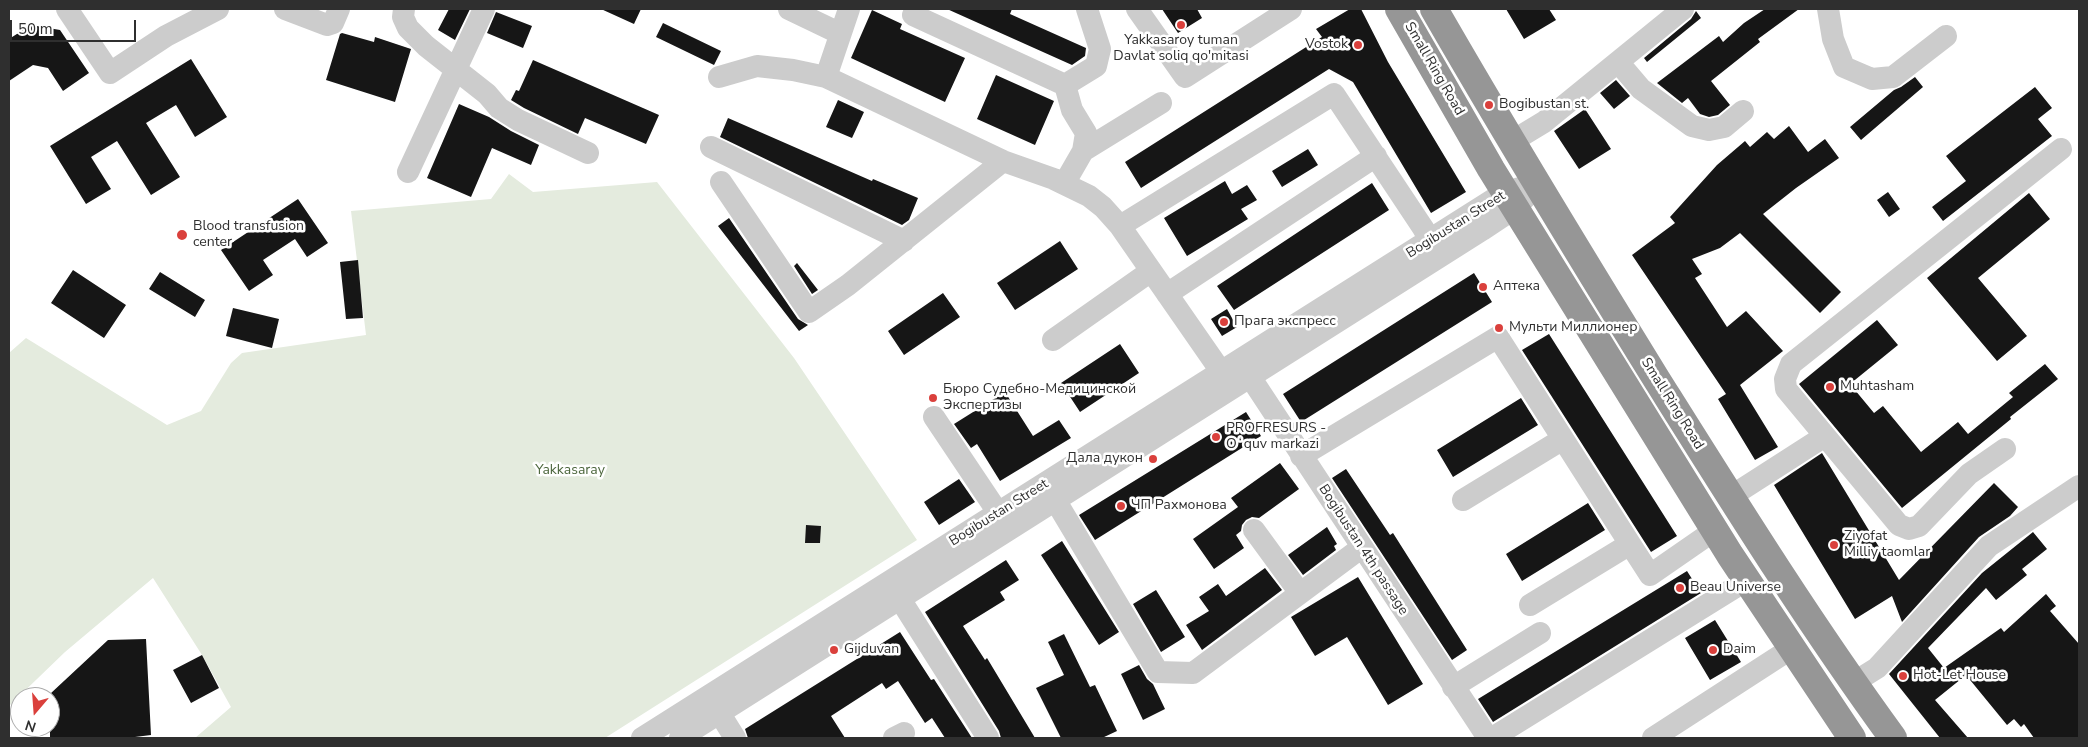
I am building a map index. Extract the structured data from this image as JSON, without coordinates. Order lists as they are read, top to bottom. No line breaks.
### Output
{"streets":{"highway":["Small Ring Road"],"street":["Bogibustan Street","Bogibustan 4th passage"]},"crossings":[["Small Ring Road","Bogibustan Street"],["Bogibustan Street","Bogibustan 4th passage"]],"parks":["Yakkasaray"],"places":["Yakkasaroy tuman Davlat soliq qo'mitasi","Vostok","Bogibustan st.","Blood transfusion center","Аптека","Прага экспресс","Мульти Миллионер","Muhtasham","Бюро Судебно-Медицинской Экспертизы","PROFRESURS - Oʻquv markazi","Дала дукон","ЧП Рахмонова","Ziyofat Milliy taomlar","Beau Universe","Gijduvan","Daim","Hot-Let House"],"scale_bar":"50 m","north":"bottom"}
